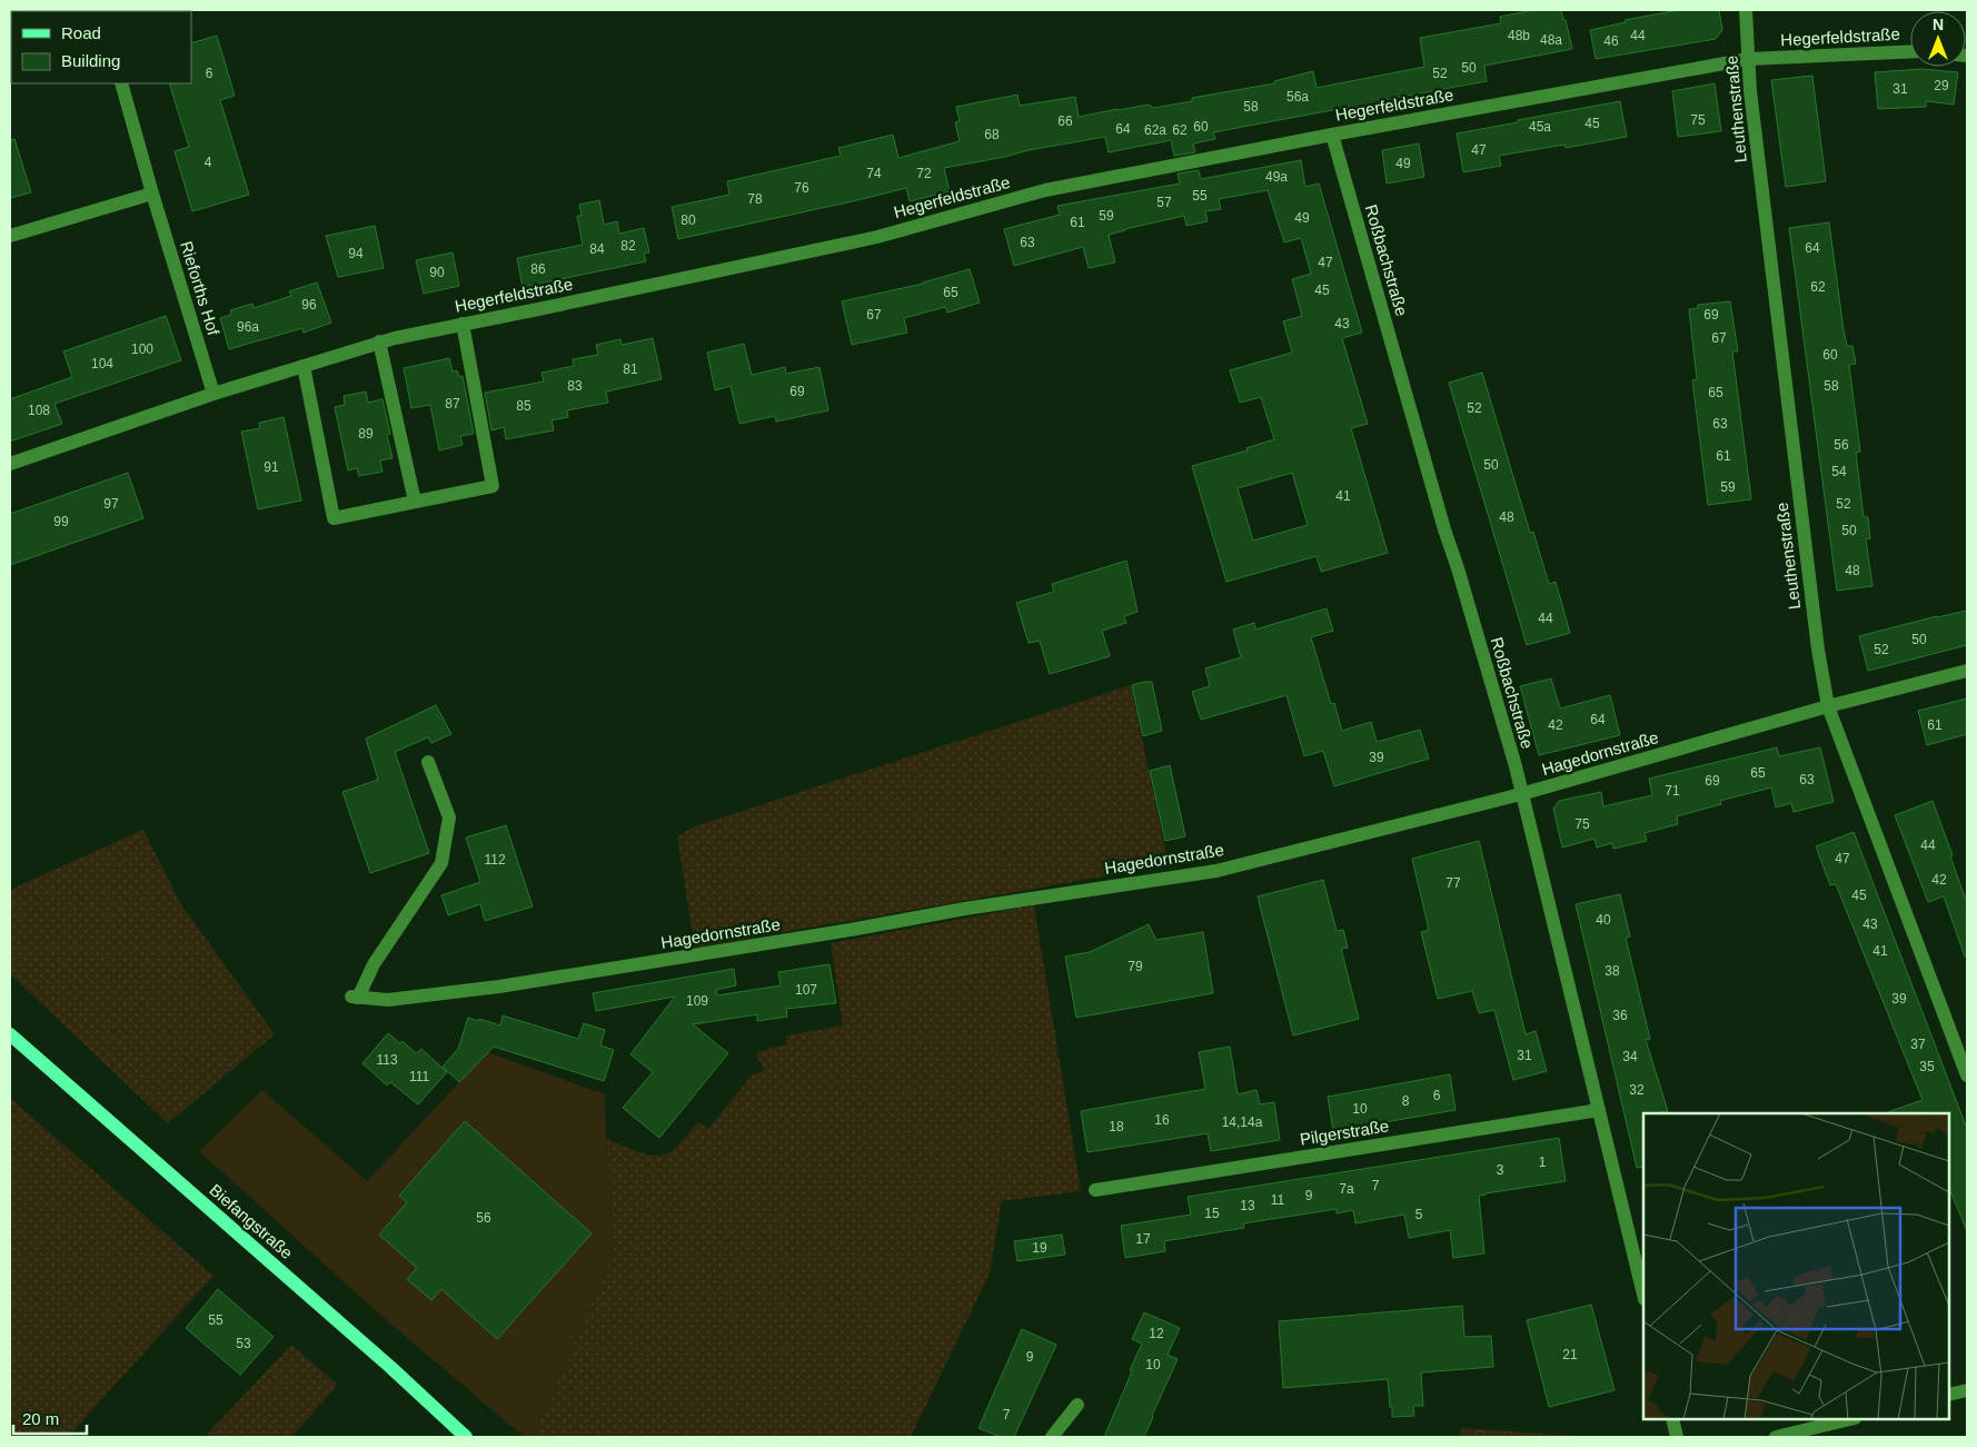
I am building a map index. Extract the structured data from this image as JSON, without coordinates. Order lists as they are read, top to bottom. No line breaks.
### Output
{"streets":{"main road":["Biefangstraße"],"street":["Hegerfeldstraße","Leuthenstraße","Roßbachstraße","Rieforths Hof","Hagedornstraße","Pilgerstraße"]},"crossings":[["Hegerfeldstraße","Leuthenstraße"],["Hegerfeldstraße","Roßbachstraße"],["Hegerfeldstraße","Rieforths Hof"],["Leuthenstraße","Hagedornstraße"],["Roßbachstraße","Hagedornstraße"],["Roßbachstraße","Pilgerstraße"]],"house_numbers":["48b","44","48a","46","50","6","52","29","31","56a","58","75","66","45","60","45a","64","62a","62","68","47","4","49","74","72","49a","76","55","78","57","59","49","80","61","63","82","64","84","94","47","86","90","62","45","65","96","67","69","43","96a","67","100","60","104","81","83","58","69","65","87","85","52","108","63","89","56","61","50","91","54","59","41","97","52","48","99","50","48","44","50","52","64","42","61","39","65","63","69","71","75","44","47","112","42","77","45","40","43","41","79","38","107","39","109","36","37","31","34","113","35","111","32","6","8","10","16","14,14a","18","1","3","7","7a","9","11","13","15","5","56","17","19","55","12","53","21","9","10","7"],"legend":["Road","Building"],"scale_bar":"20 m","north":"top"}
